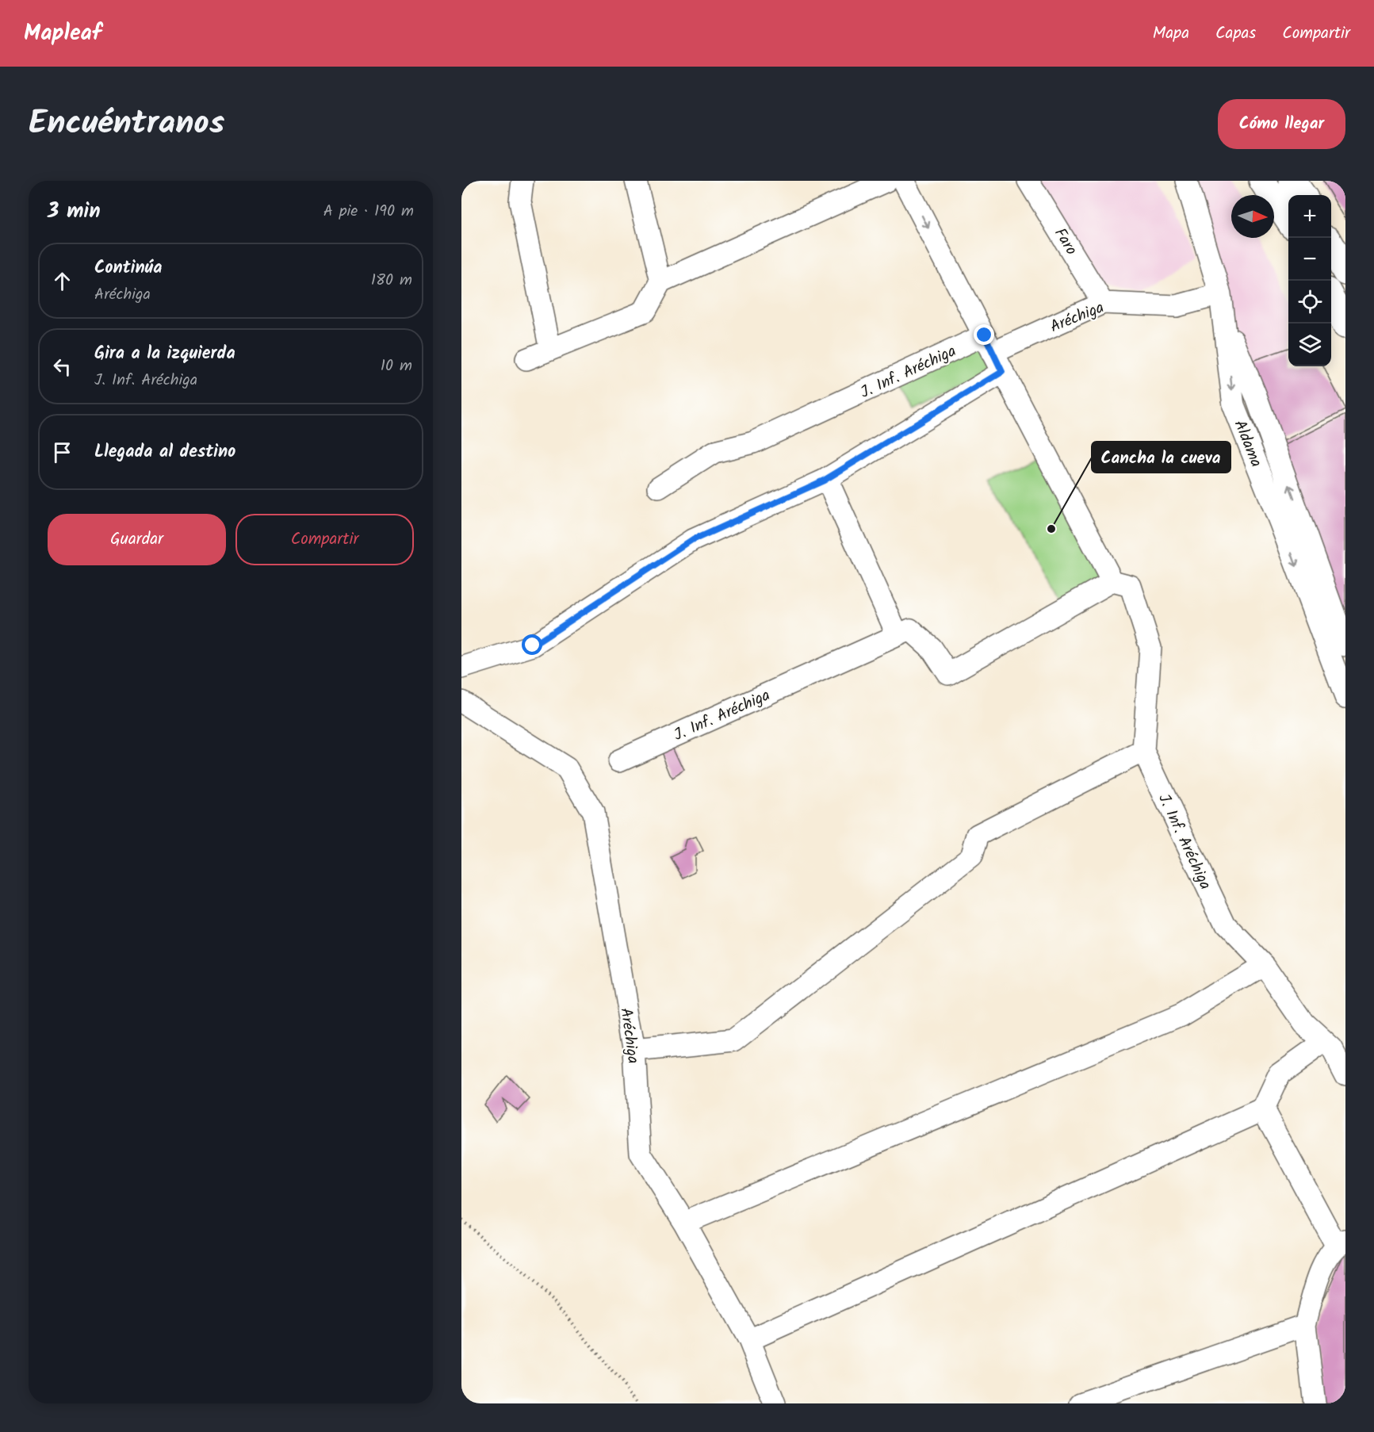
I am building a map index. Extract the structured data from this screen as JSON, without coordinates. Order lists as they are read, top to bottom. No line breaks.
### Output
{"streets":{"street":["Faro","Aréchiga","J. Inf. Aréchiga","Aldama"]},"crossings":[["Faro","Aréchiga"],["Aréchiga","J. Inf. Aréchiga"],["Aréchiga","Aldama"]],"places":["Cancha la cueva"],"north":"right","page":{"header":"Mapleaf","nav":["Mapa","Capas","Compartir"],"title":"Encuéntranos","buttons":["Cómo llegar",["Guardar","Compartir"]],"heading":["3 min","A pie · 190 m"],"map_buttons":["+","−"],"list":[["Continúa","Aréchiga","180 m"],["Gira a la izquierda","J. Inf. Aréchiga","10 m"],"Llegada al destino"]}}
